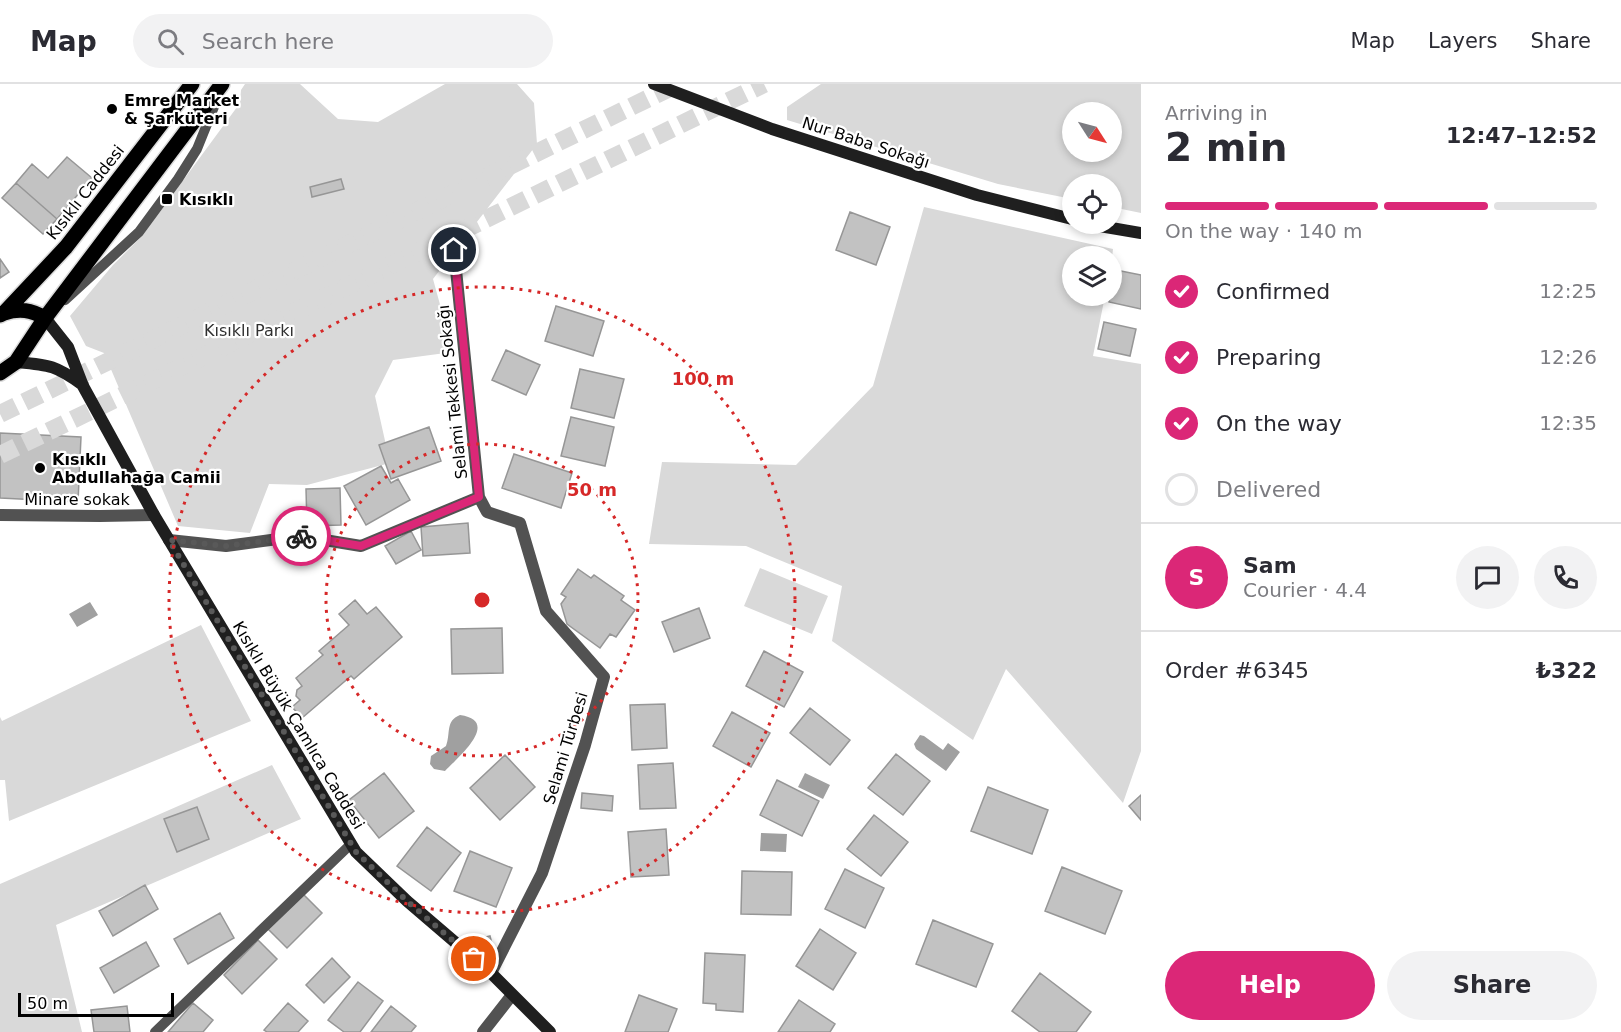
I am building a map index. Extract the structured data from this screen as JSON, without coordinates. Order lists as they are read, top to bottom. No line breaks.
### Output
{"streets":{"main road":["Nur Baba Sokağı","Kısıklı Caddesi","Kısıklı Büyük Çamlıca Caddesi"],"street":["Selami Tekkesi Sokağı","Minare sokak","Selami Türbesi"]},"crossings":[["Selami Tekkesi Sokağı","Kısıklı Büyük Çamlıca Caddesi"],["Selami Tekkesi Sokağı","Selami Türbesi"],["Minare sokak","Kısıklı Büyük Çamlıca Caddesi"],["Kısıklı Büyük Çamlıca Caddesi","Selami Türbesi"]],"parks":["Kısıklı Parkı"],"places":{"other":["Emre Market & Şarküteri","Kısıklı Abdullahağa Camii"],"transit":["Kısıklı"]},"scale_bar":"50 m","north":"bottom right","page":{"header":"Map","search":"Search here","nav":["Map","Layers","Share"],"heading":["2 min","Arriving in","12:47–12:52"],"panel":["Sam","Courier · 4.4","Order #6345","₺322"],"bar":"On the way · 140 m","list":[["Confirmed","12:25"],["Preparing","12:26"],["On the way","12:35"],"Delivered"],"round":"S","buttons":["Help","Share"],"scale":"50 m"},"rings":["100 m","50 m"]}
